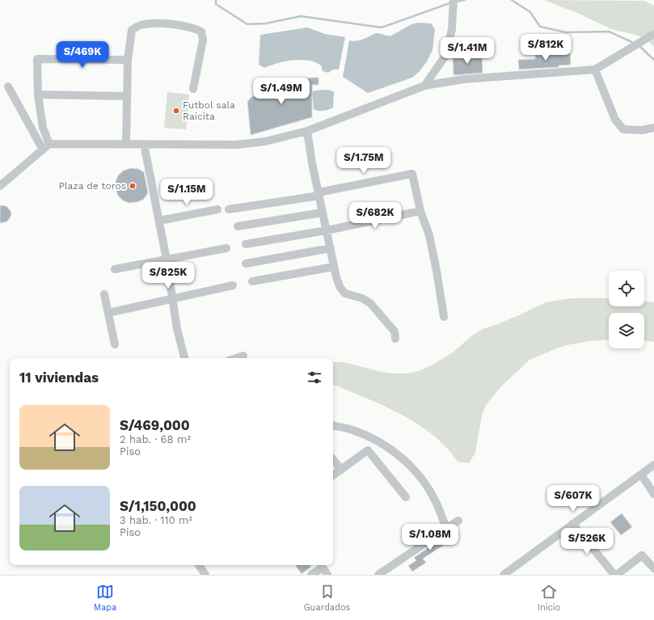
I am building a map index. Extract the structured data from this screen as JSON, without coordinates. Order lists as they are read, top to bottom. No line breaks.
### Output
{"places":["Futbol sala Raicita","Plaza de toros"],"page":{"price":["S/812K","S/1.41M","S/469K","S/1.49M","S/1.75M","S/1.15M","S/682K","S/825K","S/607K","S/1.08M","S/526K"],"heading":"11 viviendas","list":[{"name":"S/469,000","note":"2 hab. · 68 m² · Piso"},{"name":"S/1,150,000","note":"3 hab. · 110 m² · Piso"}],"tabs":["Mapa","Guardados","Inicio"]}}
